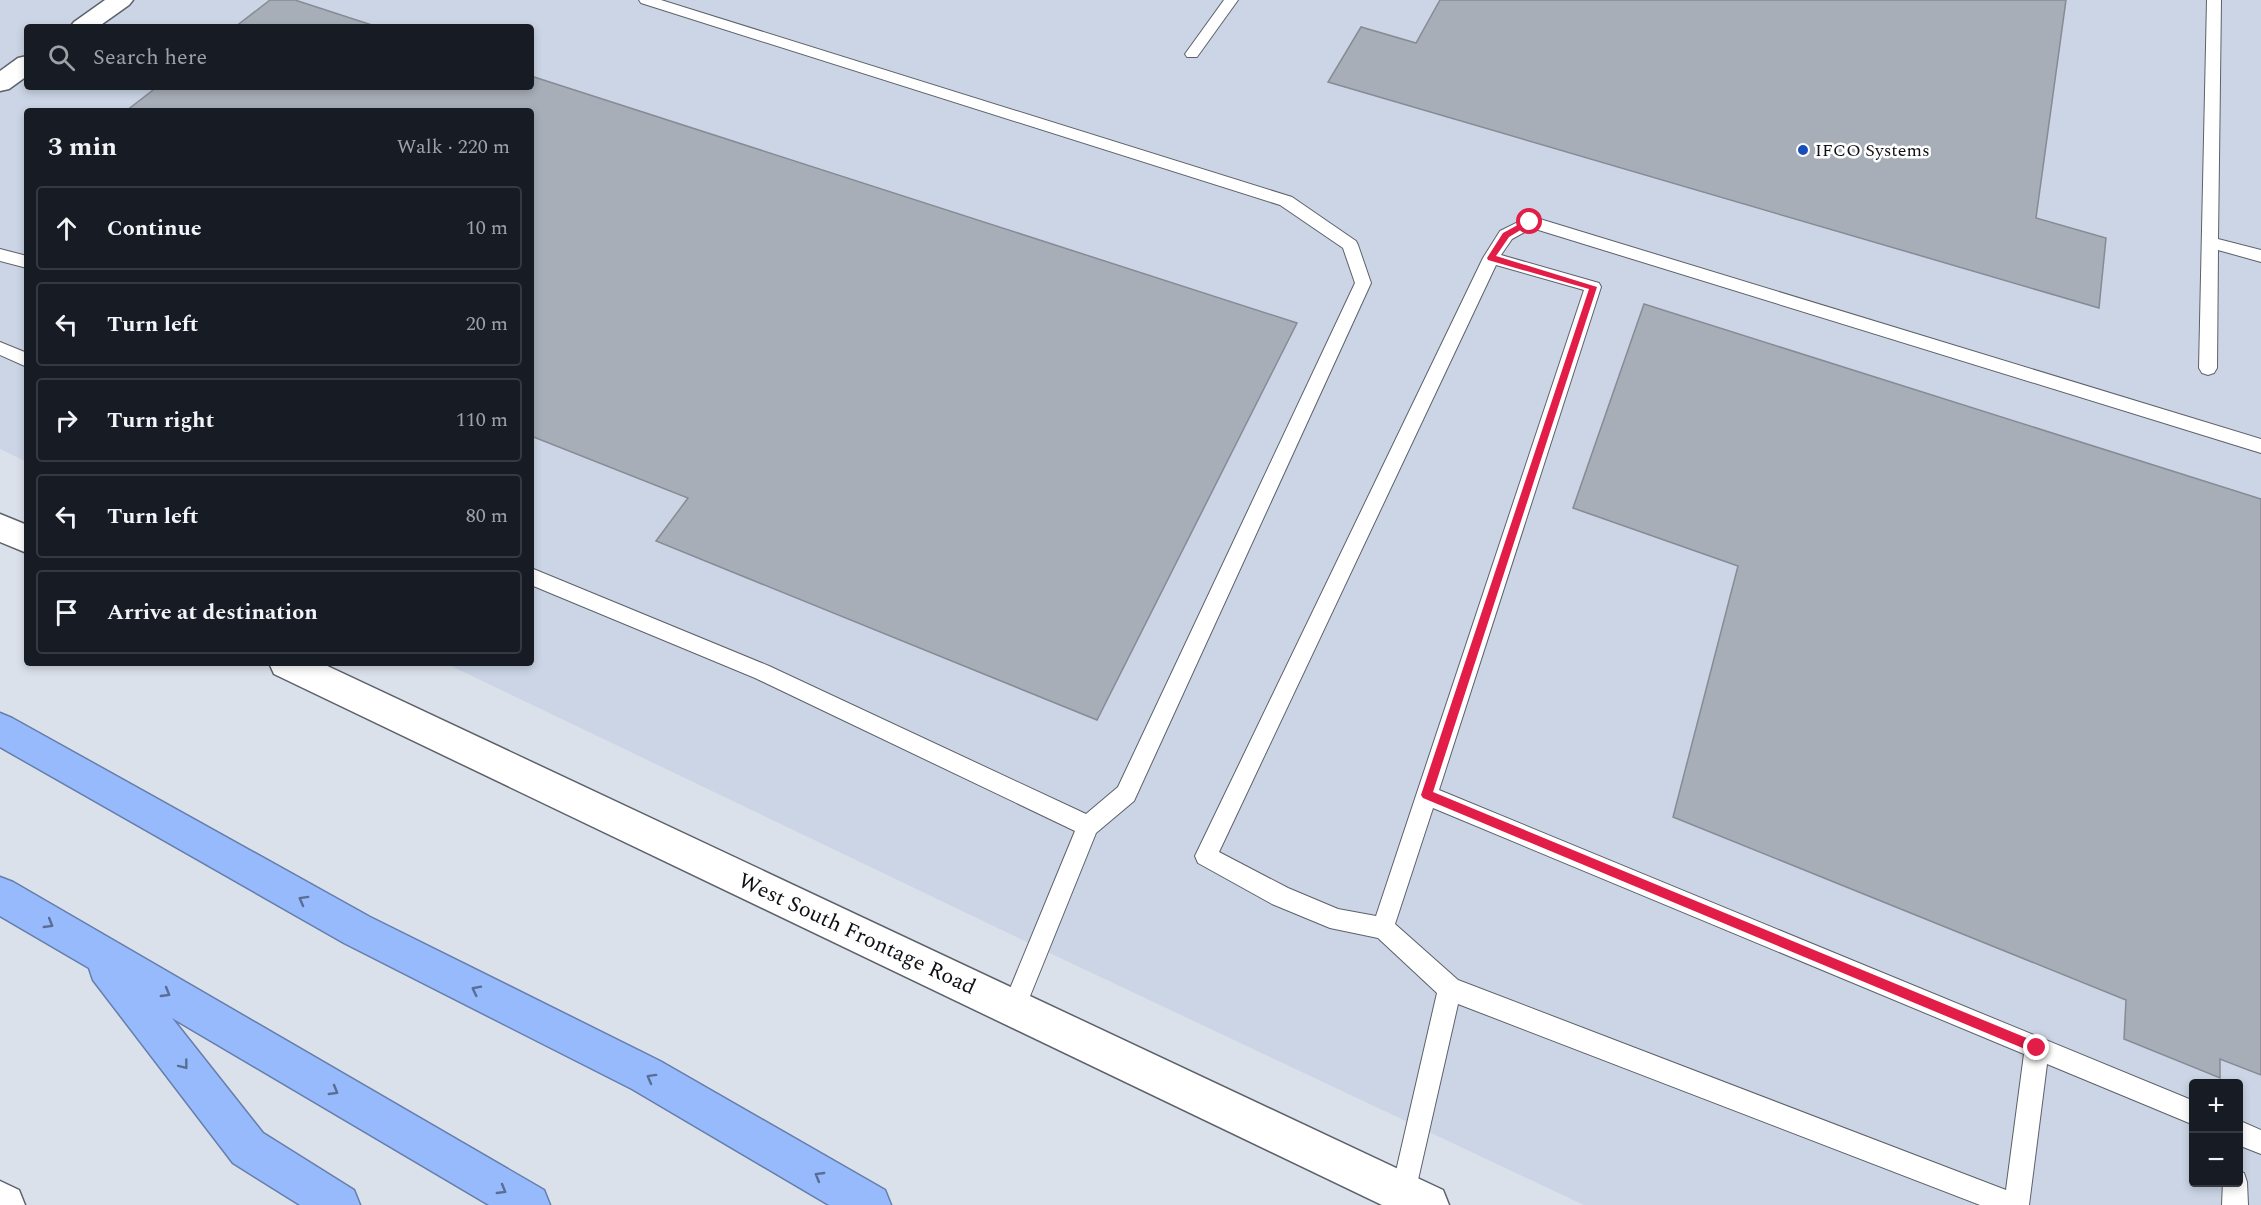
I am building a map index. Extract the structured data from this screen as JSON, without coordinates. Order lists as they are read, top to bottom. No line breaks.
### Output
{"streets":{"street":["West South Frontage Road"]},"places":["IFCO Systems"],"page":{"search":"Search here","heading":["3 min","Walk · 220 m"],"list":[["Continue","10 m"],["Turn left","20 m"],["Turn right","110 m"],["Turn left","80 m"],"Arrive at destination"],"map_buttons":["+","−"]}}
